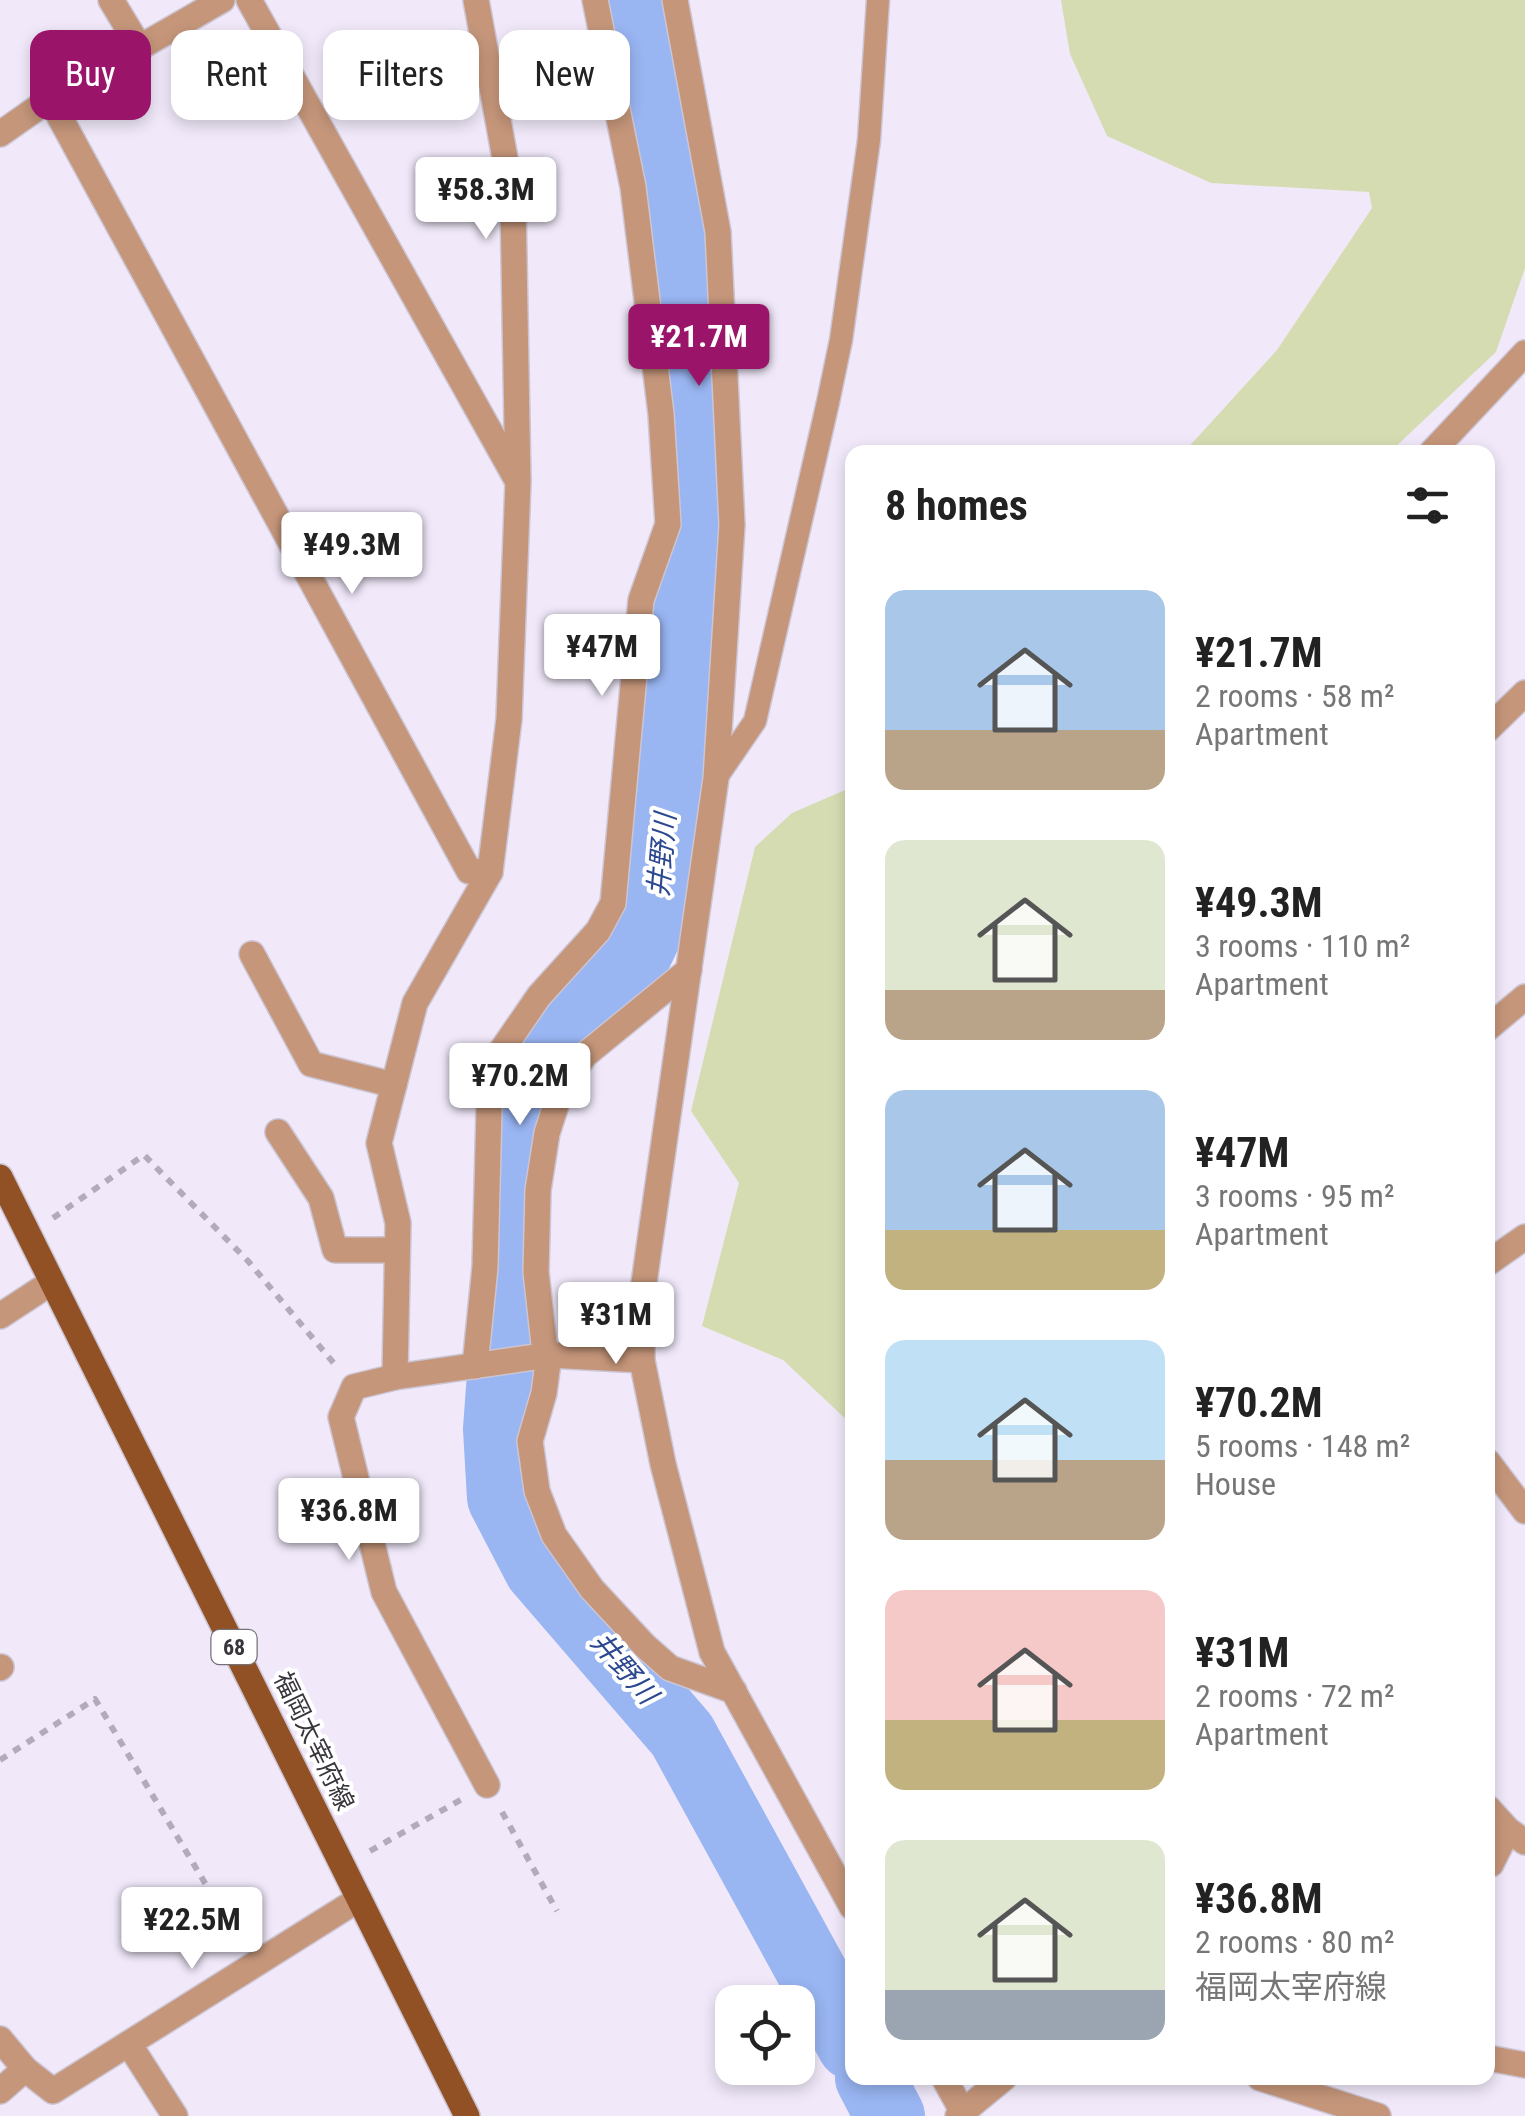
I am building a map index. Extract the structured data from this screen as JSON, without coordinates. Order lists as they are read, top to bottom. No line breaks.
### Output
{"streets":{"main road":["68","福岡太宰府線"]},"water":["井野川"],"page":{"chip":["Buy","Rent","Filters","New"],"price":["¥58.3M","¥21.7M","¥49.3M","¥47M","¥70.2M","¥31M","¥36.8M","¥22.5M"],"heading":"8 homes","list":[{"name":"¥21.7M","note":"2 rooms · 58 m² · Apartment"},{"name":"¥49.3M","note":"3 rooms · 110 m² · Apartment"},{"name":"¥47M","note":"3 rooms · 95 m² · Apartment"},{"name":"¥70.2M","note":"5 rooms · 148 m² · House"},{"name":"¥31M","note":"2 rooms · 72 m² · Apartment"},{"name":"¥36.8M","note":"2 rooms · 80 m² · 福岡太宰府線"}]}}
